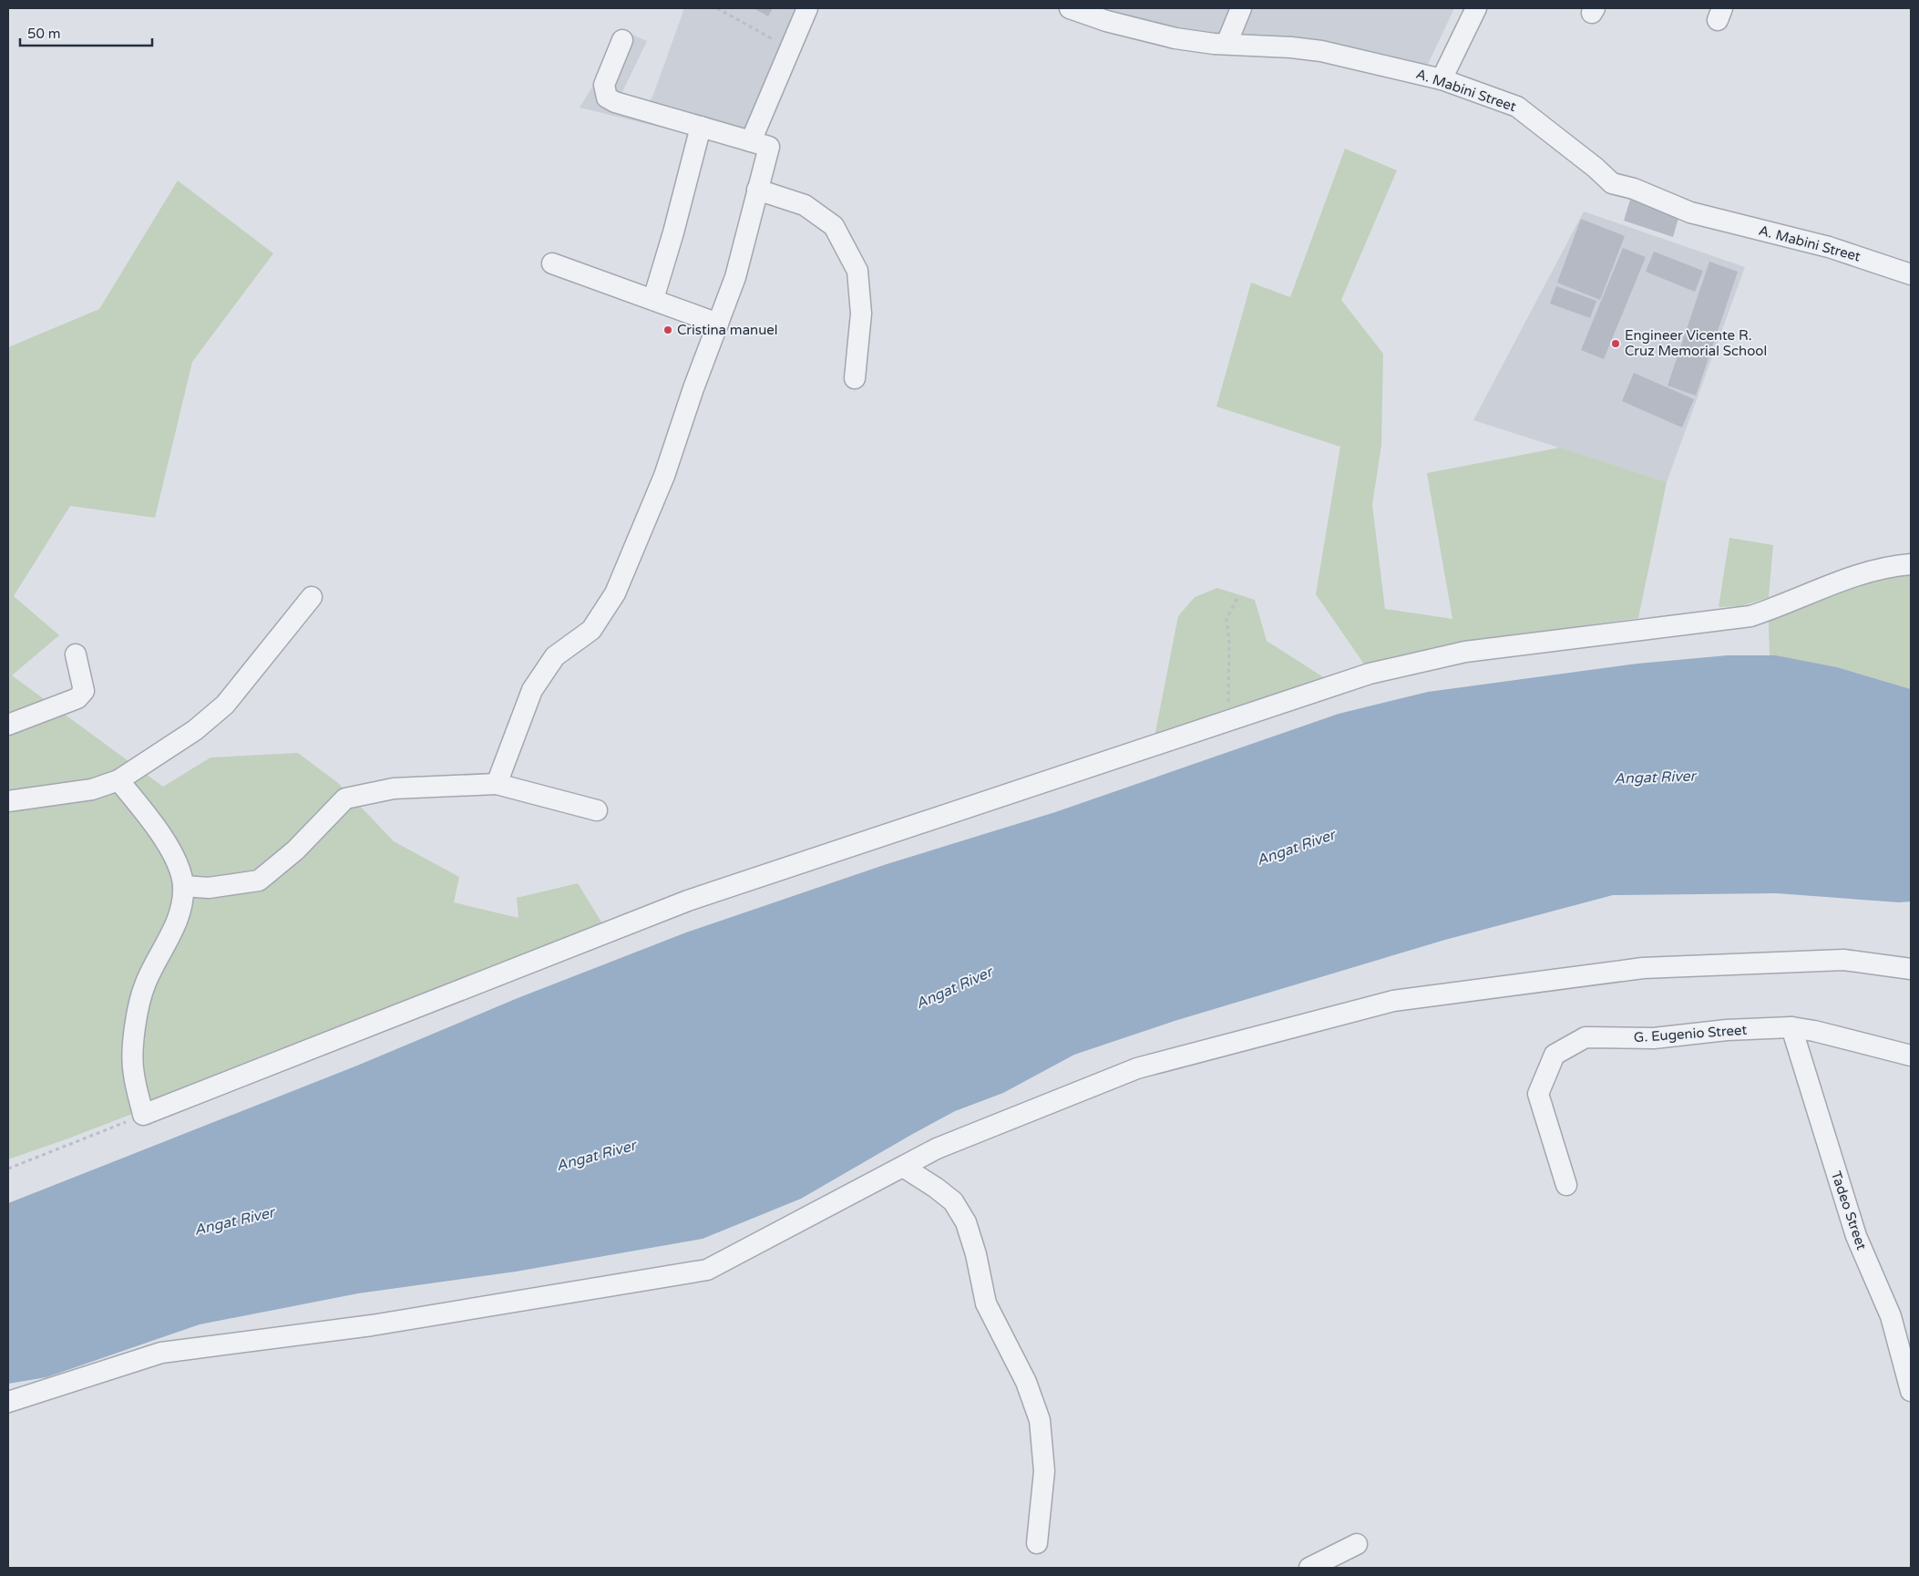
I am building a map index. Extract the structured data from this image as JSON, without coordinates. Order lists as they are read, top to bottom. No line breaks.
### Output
{"streets":{"street":["A. Mabini Street","G. Eugenio Street","Tadeo Street"]},"crossings":[["G. Eugenio Street","Tadeo Street"]],"water":["Angat River"],"places":["Cristina manuel","Engineer Vicente R. Cruz Memorial School"],"scale_bar":"50 m"}
